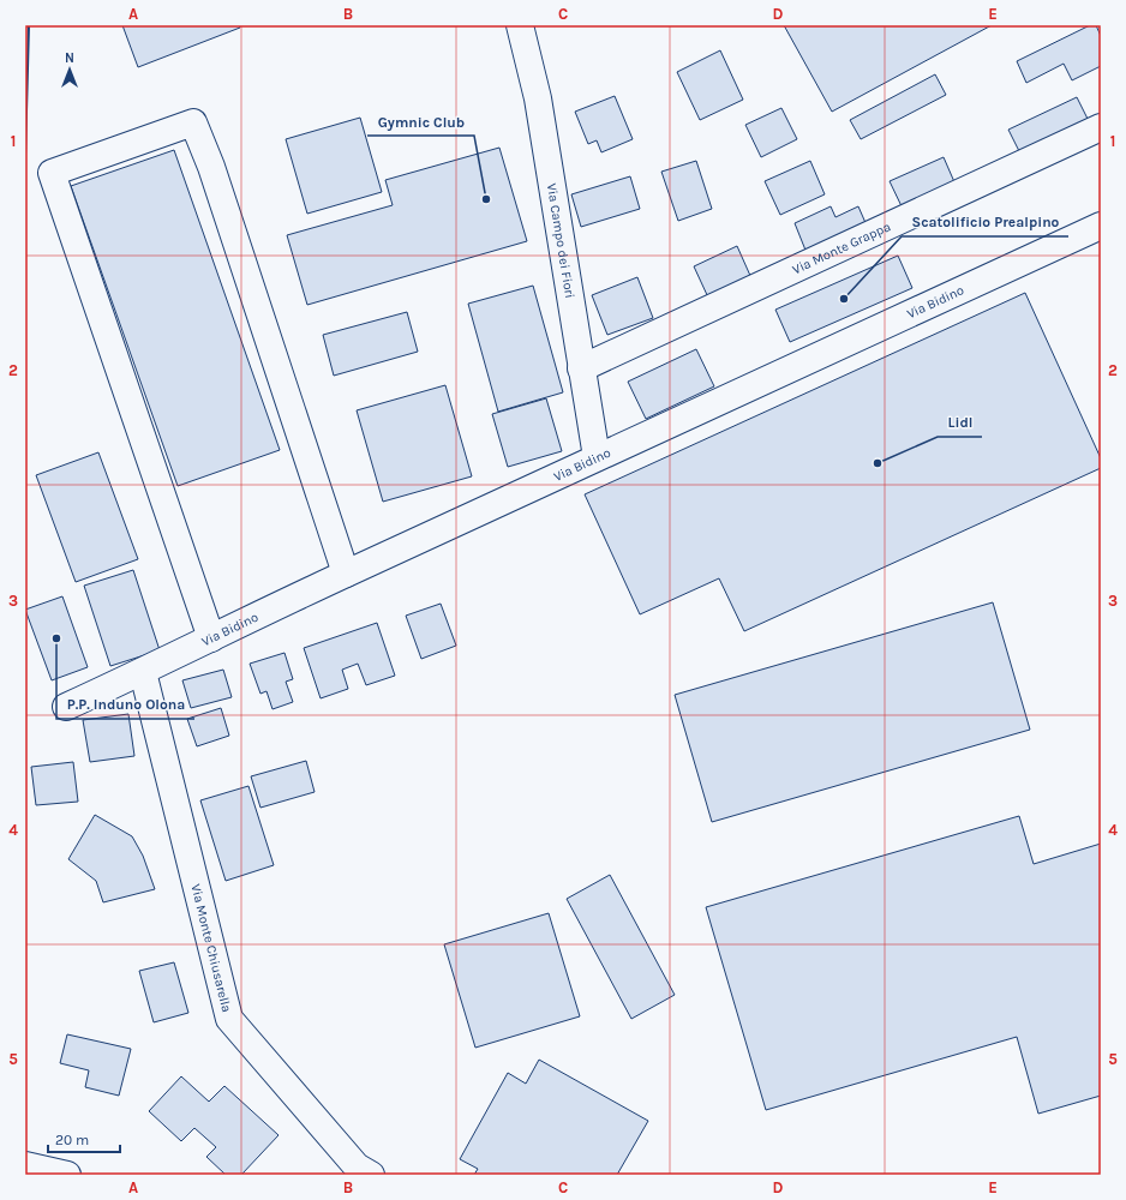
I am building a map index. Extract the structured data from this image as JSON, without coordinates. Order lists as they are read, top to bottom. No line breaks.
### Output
{"streets":{"street":["Via Campo dei Fiori","Via Monte Grappa","Via Bidino","Via Monte Chiusarella"]},"crossings":[["Via Campo dei Fiori","Via Monte Grappa"],["Via Campo dei Fiori","Via Bidino"],["Via Bidino","Via Monte Chiusarella"]],"places":["Gymnic Club","Scatolificio Prealpino","Lidl","P.P. Induno Olona"],"scale_bar":"20 m","north":"top","grid":{"columns":["A","B","C","D","E"],"rows":["1","2","3","4","5"]}}
